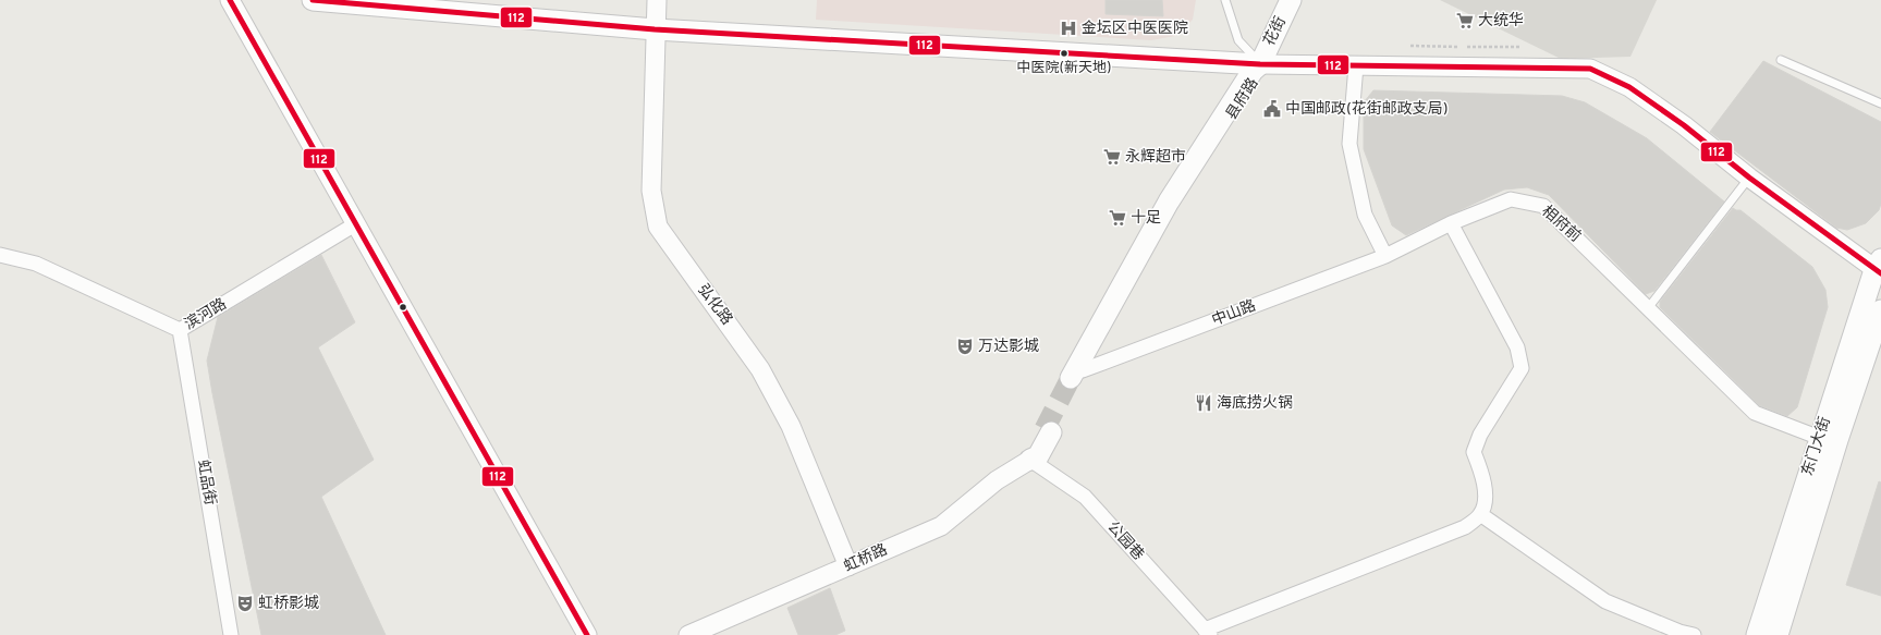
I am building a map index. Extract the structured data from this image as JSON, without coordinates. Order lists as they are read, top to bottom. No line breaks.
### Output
{"streets":{"main road":["花街","县府路","东门大街"],"street":["相府前","弘化路","中山路","滨河路","虹品街","公园巷","虹桥路"]},"crossings":[["花街","县府路"],["县府路","中山路"],["相府前","中山路"],["相府前","东门大街"],["弘化路","虹桥路"],["滨河路","虹品街"],["公园巷","虹桥路"]],"places":{"supermarket":["大统华","永辉超市","十足"],"hospital":["金坛区中医医院"],"other":["中医院(新天地)"],"public building":["中国邮政(花街邮政支局)"],"theatre":["万达影城","虹桥影城"],"restaurant":["海底捞火锅"]},"lines":["transit line 112"]}
